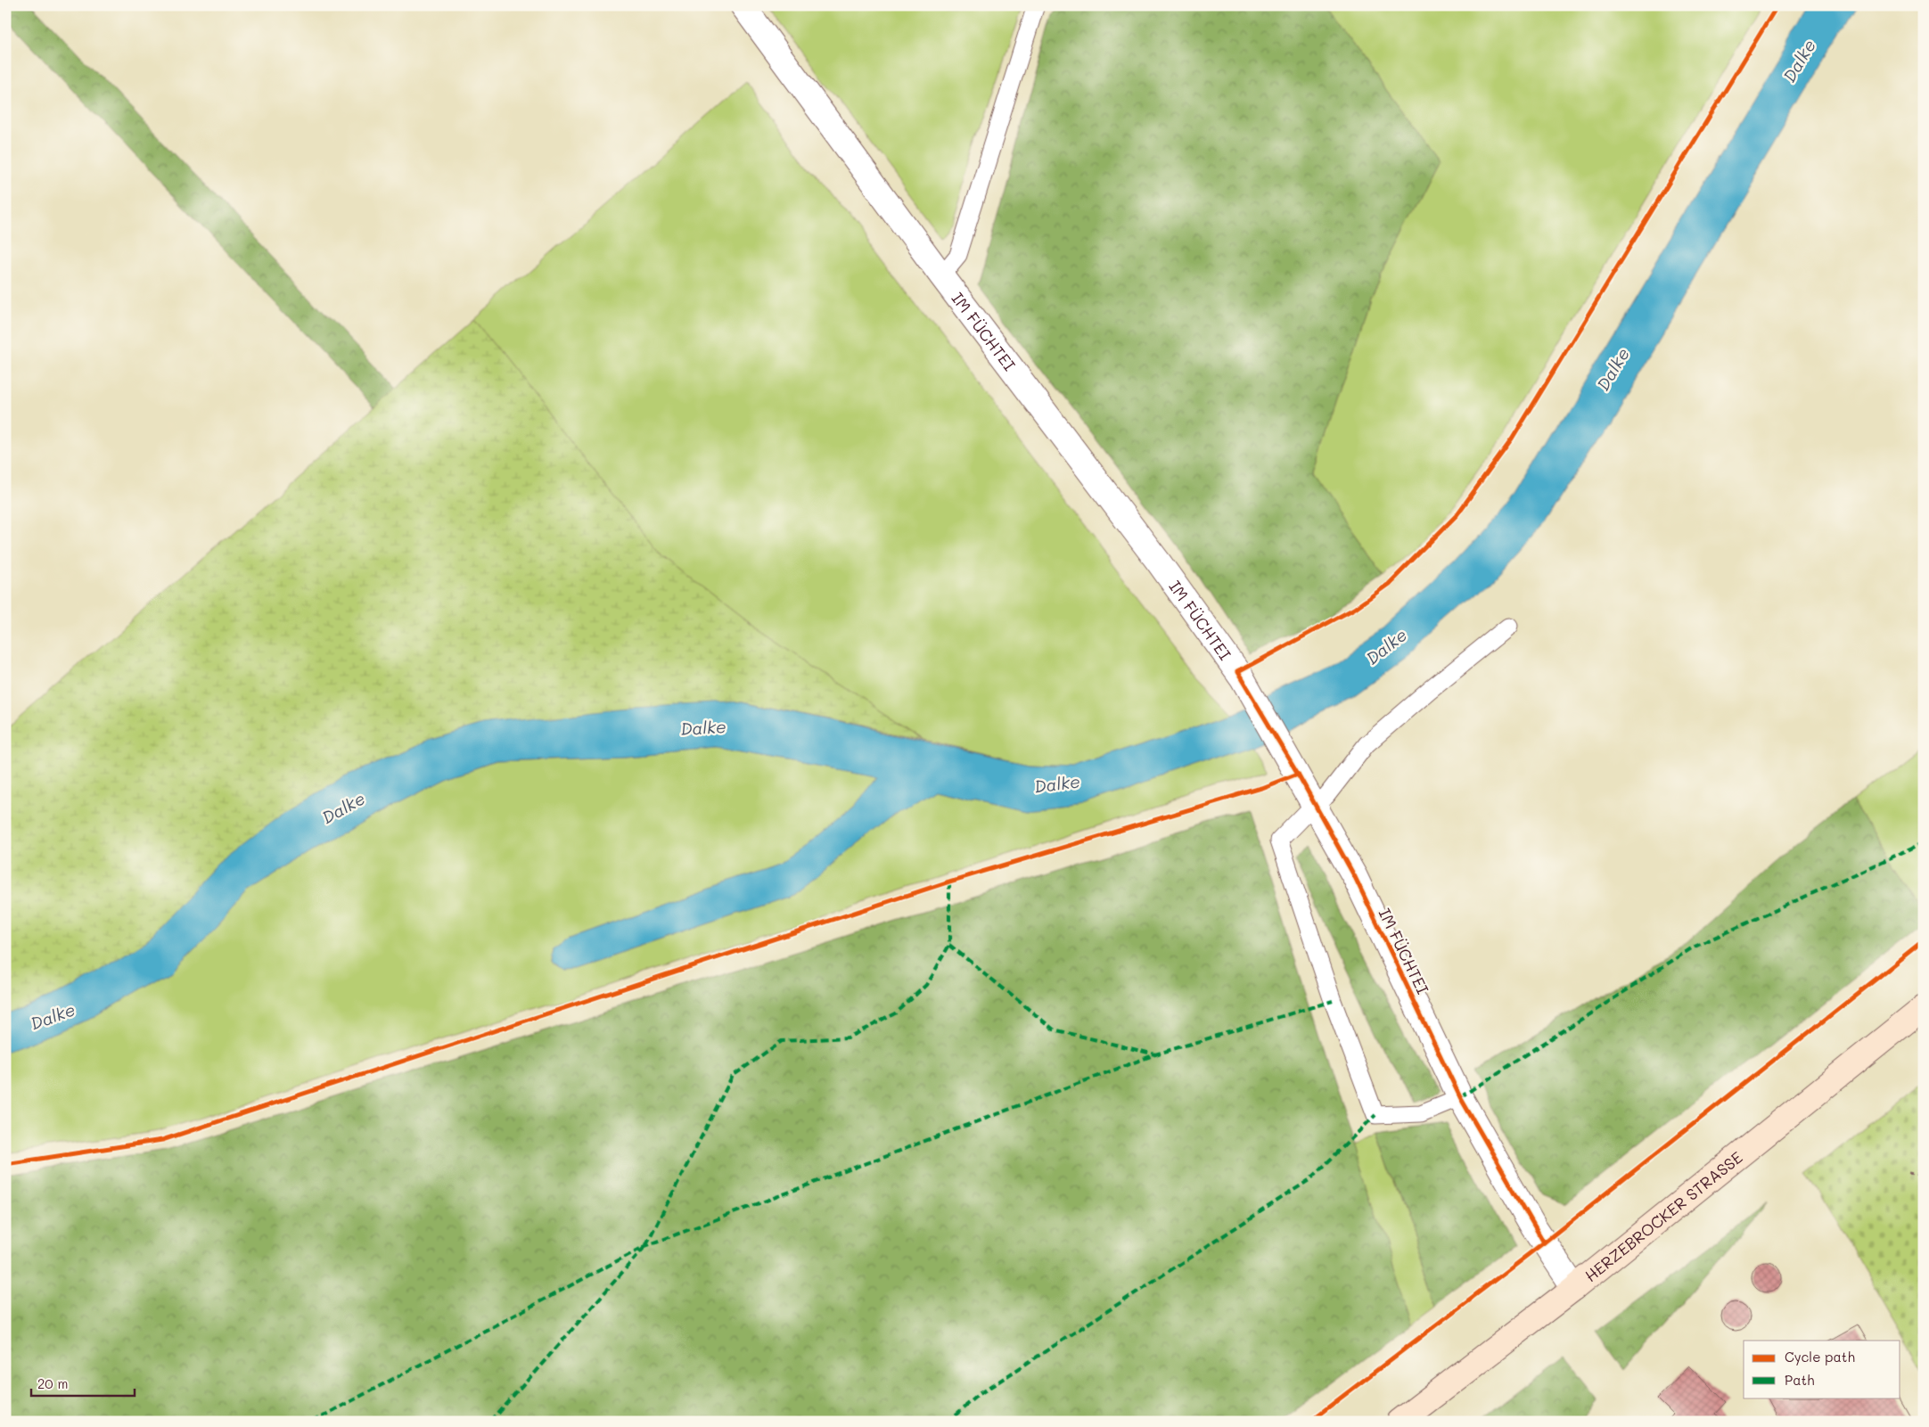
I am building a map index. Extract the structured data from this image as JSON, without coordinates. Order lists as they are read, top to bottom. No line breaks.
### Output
{"streets":{"main road":["HERZEBROCKER STRASSE"],"street":["IM FÜCHTEI"]},"crossings":[["IM FÜCHTEI","HERZEBROCKER STRASSE"]],"water":["Dalke"],"legend":["Cycle path","Path"],"scale_bar":"20 m"}
